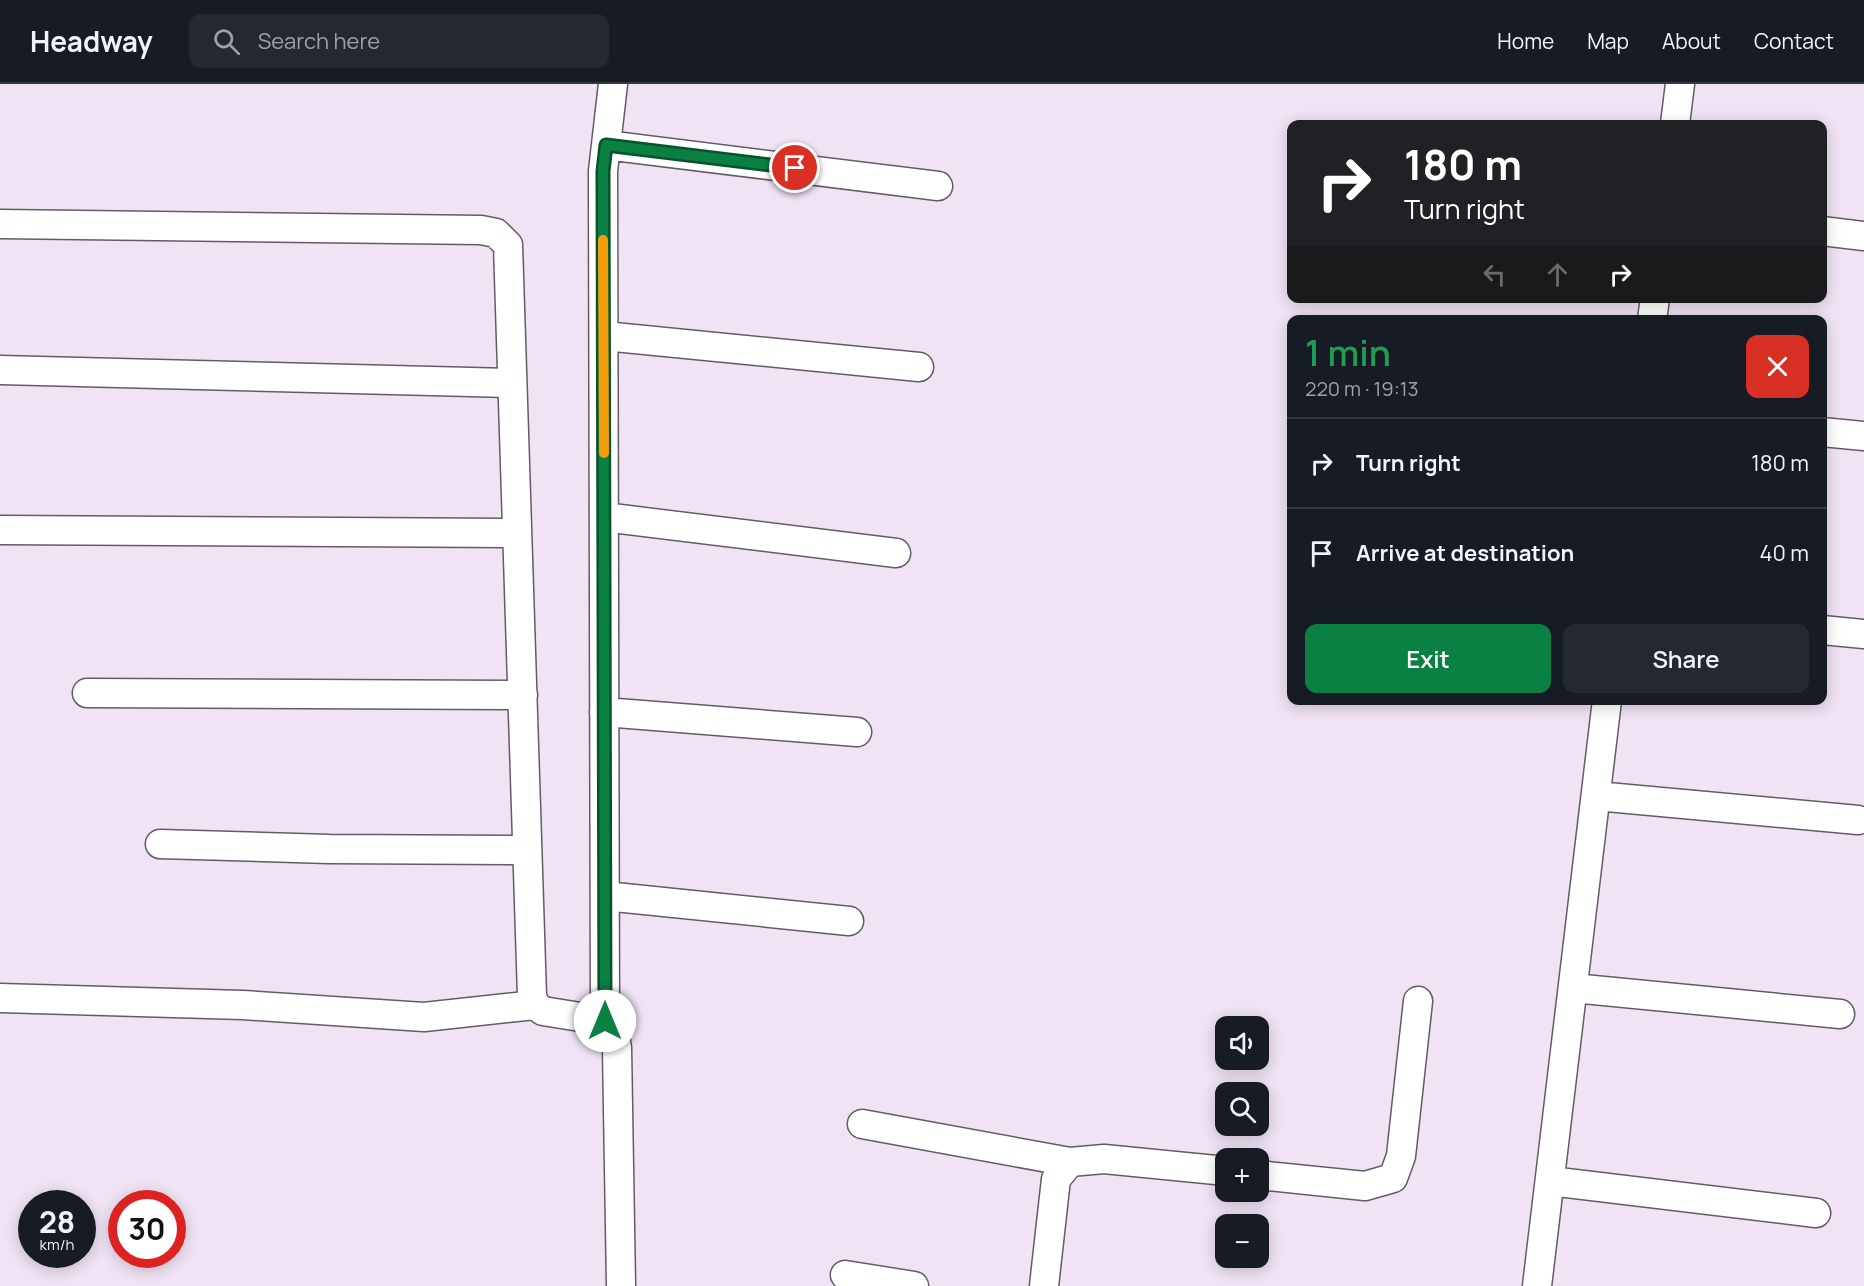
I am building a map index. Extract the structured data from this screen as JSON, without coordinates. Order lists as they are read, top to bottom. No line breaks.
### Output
{"page":{"header":"Headway","search":"Search here","nav":["Home","Map","About","Contact"],"turn":["180 m","Turn right"],"heading":["1 min","220 m · 19:13"],"list":[{"name":"Turn right","value":"180 m"},{"name":"Arrive at destination","value":"40 m"}],"buttons":["Exit","Share"],"map_buttons":["+","−"],"speed":"28 km/h","limit":"30"}}
